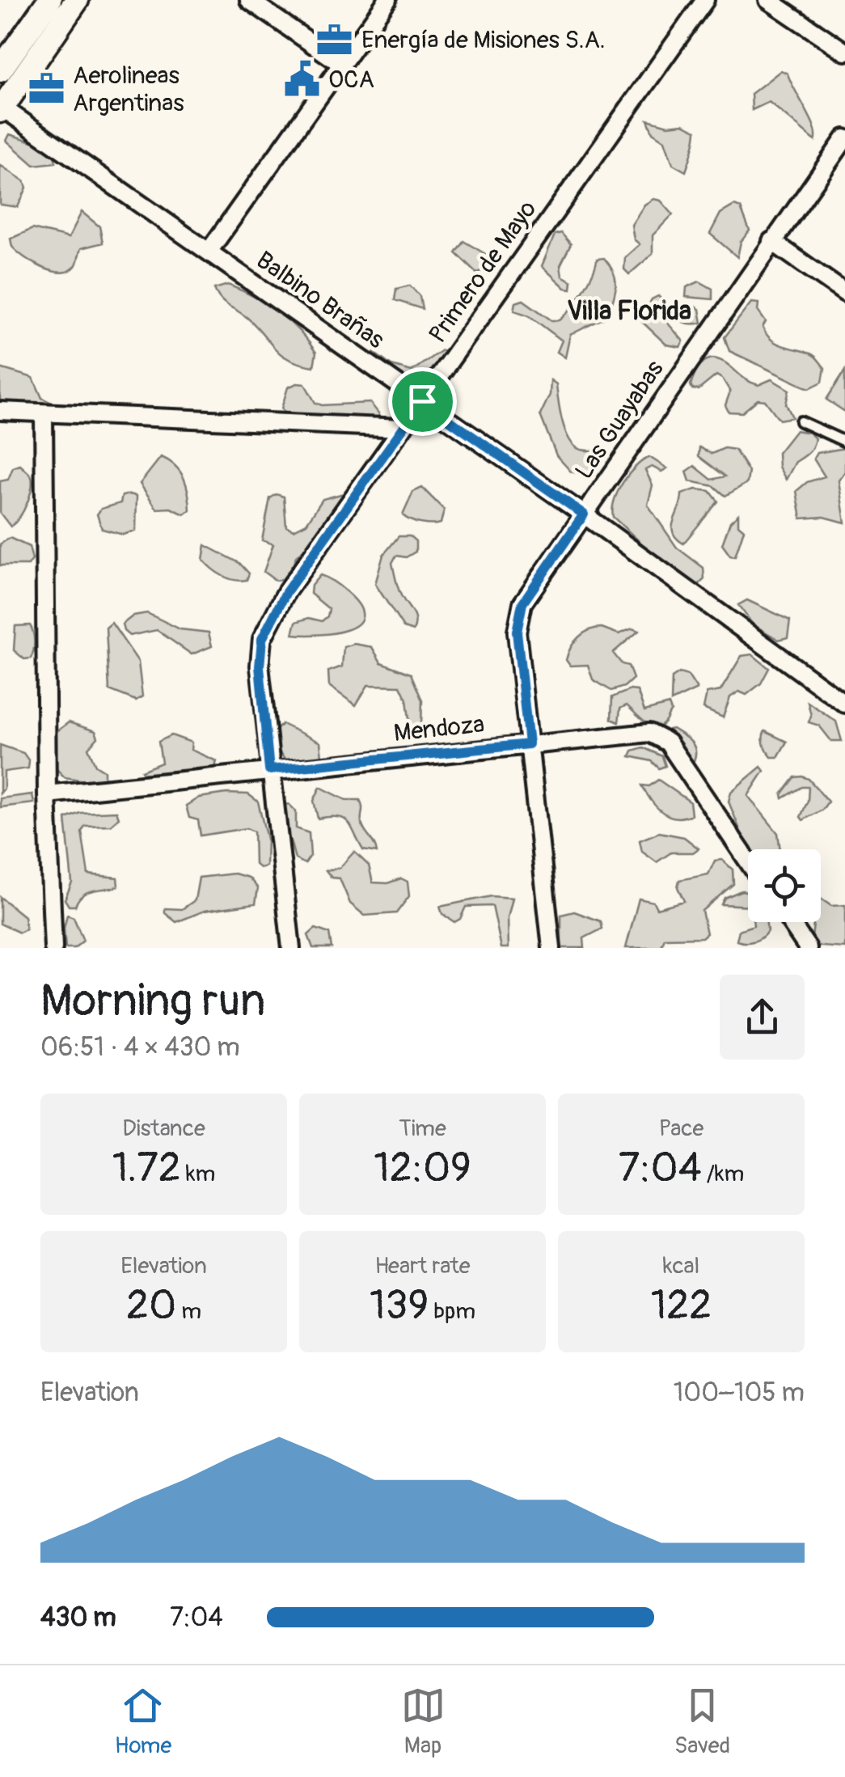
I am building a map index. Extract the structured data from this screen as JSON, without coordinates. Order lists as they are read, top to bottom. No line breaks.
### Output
{"streets":{"street":["Primero de Mayo","Balbino Brañas","Las Guayabas","Mendoza"]},"crossings":[["Primero de Mayo","Balbino Brañas"],["Primero de Mayo","Mendoza"],["Balbino Brañas","Las Guayabas"],["Las Guayabas","Mendoza"]],"districts":["Villa Florida"],"places":{"office":["Energía de Misiones S.A.","Aerolineas Argentinas"],"public building":["OCA"]},"page":{"heading":["Morning run","06:51 · 4 × 430 m"],"stats":[["Distance","1.72 km"],["Time","12:09"],["Pace","7:04 /km"],["Elevation","20 m"],["Heart rate","139 bpm"],["kcal","122"]],"chart":["Elevation","100–105 m"],"list":[{"name":"430 m","note":"7:04"}],"tabs":["Home","Map","Saved"]}}
